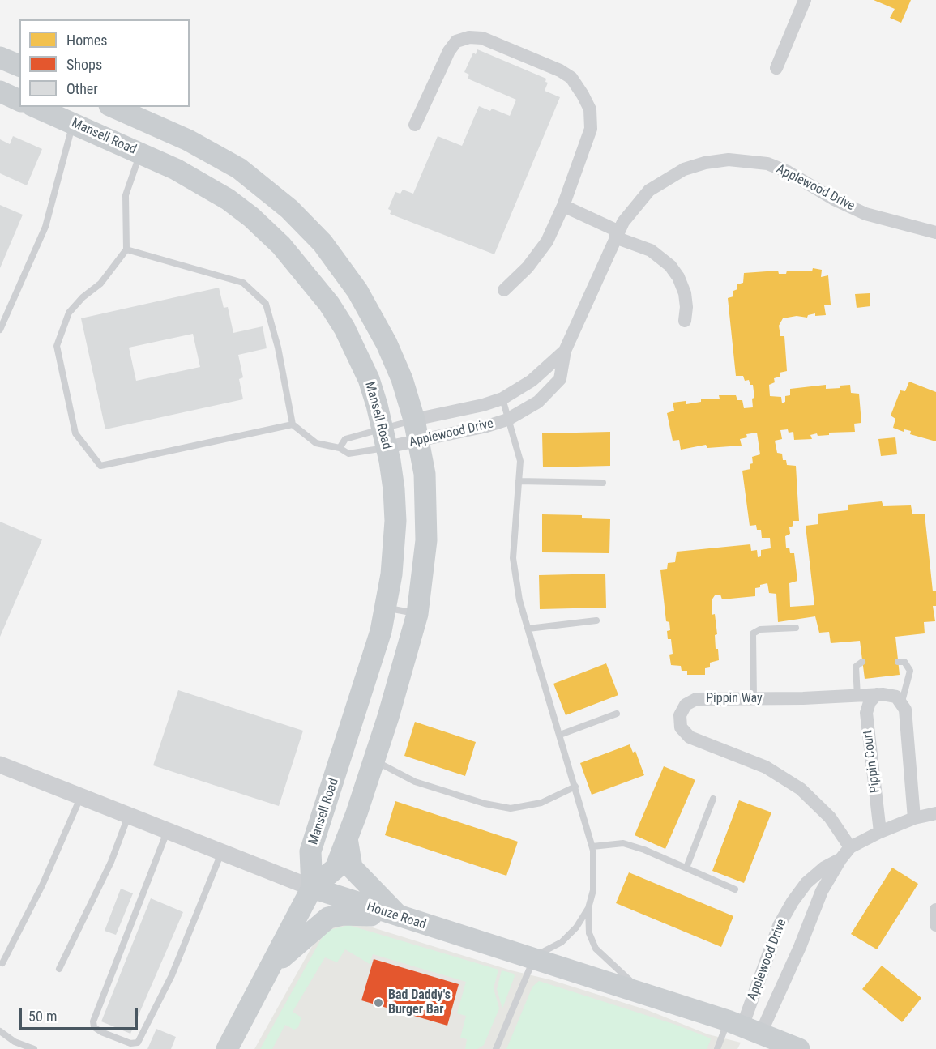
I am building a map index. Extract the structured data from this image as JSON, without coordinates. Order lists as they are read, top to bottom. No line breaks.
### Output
{"streets":{"main road":["Mansell Road","Houze Road"],"street":["Applewood Drive","Pippin Way","Pippin Court"]},"crossings":[["Mansell Road","Applewood Drive"],["Mansell Road","Houze Road"],["Applewood Drive","Pippin Way"],["Applewood Drive","Pippin Court"],["Applewood Drive","Houze Road"],["Pippin Way","Pippin Court"]],"places":["Bad Daddy's Burger Bar"],"legend":["Homes","Shops","Other"],"scale_bar":"50 m"}
